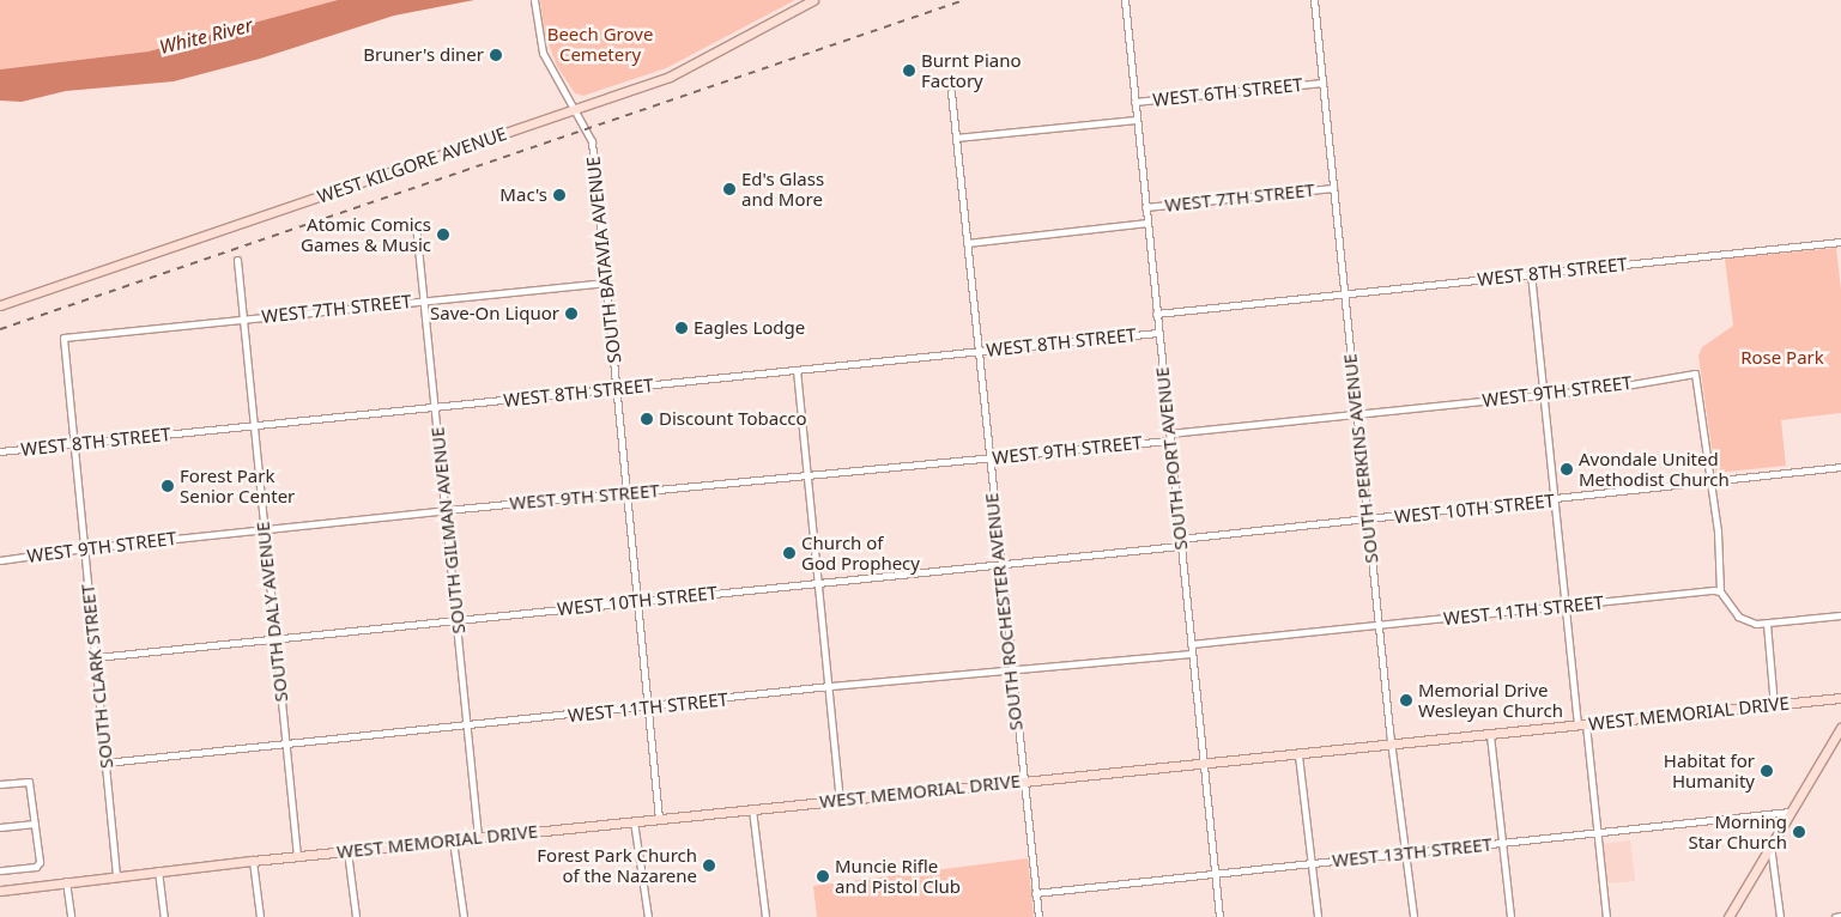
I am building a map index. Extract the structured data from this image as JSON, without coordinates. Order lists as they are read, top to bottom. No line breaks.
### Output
{"streets":{"main road":["WEST KILGORE AVENUE","WEST MEMORIAL DRIVE"],"street":["WEST 6TH STREET","WEST 7TH STREET","SOUTH BATAVIA AVENUE","WEST 8TH STREET","WEST 9TH STREET","SOUTH PORT AVENUE","SOUTH PERKINS AVENUE","WEST 10TH STREET","SOUTH GILMAN AVENUE","WEST 11TH STREET","SOUTH DALY AVENUE","SOUTH ROCHESTER AVENUE","SOUTH CLARK STREET","WEST 13TH STREET"]},"crossings":[["WEST 6TH STREET","SOUTH PORT AVENUE"],["WEST 6TH STREET","SOUTH PERKINS AVENUE"],["WEST 6TH STREET","SOUTH ROCHESTER AVENUE"],["WEST KILGORE AVENUE","SOUTH BATAVIA AVENUE"],["WEST 7TH STREET","SOUTH BATAVIA AVENUE"],["WEST 7TH STREET","SOUTH PORT AVENUE"],["WEST 7TH STREET","SOUTH PERKINS AVENUE"],["WEST 7TH STREET","SOUTH GILMAN AVENUE"],["WEST 7TH STREET","SOUTH DALY AVENUE"],["WEST 7TH STREET","SOUTH ROCHESTER AVENUE"],["WEST 7TH STREET","SOUTH CLARK STREET"],["SOUTH BATAVIA AVENUE","WEST 8TH STREET"],["SOUTH BATAVIA AVENUE","WEST 9TH STREET"],["SOUTH BATAVIA AVENUE","WEST 10TH STREET"],["SOUTH BATAVIA AVENUE","WEST 11TH STREET"],["SOUTH BATAVIA AVENUE","WEST MEMORIAL DRIVE"],["WEST 8TH STREET","SOUTH PORT AVENUE"],["WEST 8TH STREET","SOUTH PERKINS AVENUE"],["WEST 8TH STREET","SOUTH GILMAN AVENUE"],["WEST 8TH STREET","SOUTH DALY AVENUE"],["WEST 8TH STREET","SOUTH ROCHESTER AVENUE"],["WEST 8TH STREET","SOUTH CLARK STREET"],["WEST 9TH STREET","SOUTH PORT AVENUE"],["WEST 9TH STREET","SOUTH PERKINS AVENUE"],["WEST 9TH STREET","WEST 10TH STREET"],["WEST 9TH STREET","SOUTH GILMAN AVENUE"],["WEST 9TH STREET","SOUTH DALY AVENUE"],["WEST 9TH STREET","SOUTH ROCHESTER AVENUE"],["WEST 9TH STREET","SOUTH CLARK STREET"],["SOUTH PORT AVENUE","WEST 10TH STREET"],["SOUTH PORT AVENUE","WEST 11TH STREET"],["SOUTH PORT AVENUE","WEST MEMORIAL DRIVE"],["SOUTH PORT AVENUE","WEST 13TH STREET"],["SOUTH PERKINS AVENUE","WEST 10TH STREET"],["SOUTH PERKINS AVENUE","WEST 11TH STREET"],["SOUTH PERKINS AVENUE","WEST MEMORIAL DRIVE"],["SOUTH PERKINS AVENUE","WEST 13TH STREET"],["WEST 10TH STREET","SOUTH GILMAN AVENUE"],["WEST 10TH STREET","SOUTH DALY AVENUE"],["WEST 10TH STREET","SOUTH ROCHESTER AVENUE"],["WEST 10TH STREET","SOUTH CLARK STREET"],["SOUTH GILMAN AVENUE","WEST 11TH STREET"],["SOUTH GILMAN AVENUE","WEST MEMORIAL DRIVE"],["WEST 11TH STREET","SOUTH DALY AVENUE"],["WEST 11TH STREET","SOUTH ROCHESTER AVENUE"],["WEST 11TH STREET","SOUTH CLARK STREET"],["SOUTH DALY AVENUE","WEST MEMORIAL DRIVE"],["SOUTH ROCHESTER AVENUE","WEST MEMORIAL DRIVE"],["SOUTH ROCHESTER AVENUE","WEST 13TH STREET"],["SOUTH CLARK STREET","WEST MEMORIAL DRIVE"]],"water":["White River"],"parks":["Beech Grove Cemetery","Rose Park"],"places":["Bruner's diner","Burnt Piano Factory","Ed's Glass and More","Mac's","Atomic Comics Games & Music","Save-On Liquor","Eagles Lodge","Discount Tobacco","Avondale United Methodist Church","Forest Park Senior Center","Church of God Prophecy","Memorial Drive Wesleyan Church","Habitat for Humanity","Morning Star Church","Forest Park Church of the Nazarene","Muncie Rifle and Pistol Club"]}
